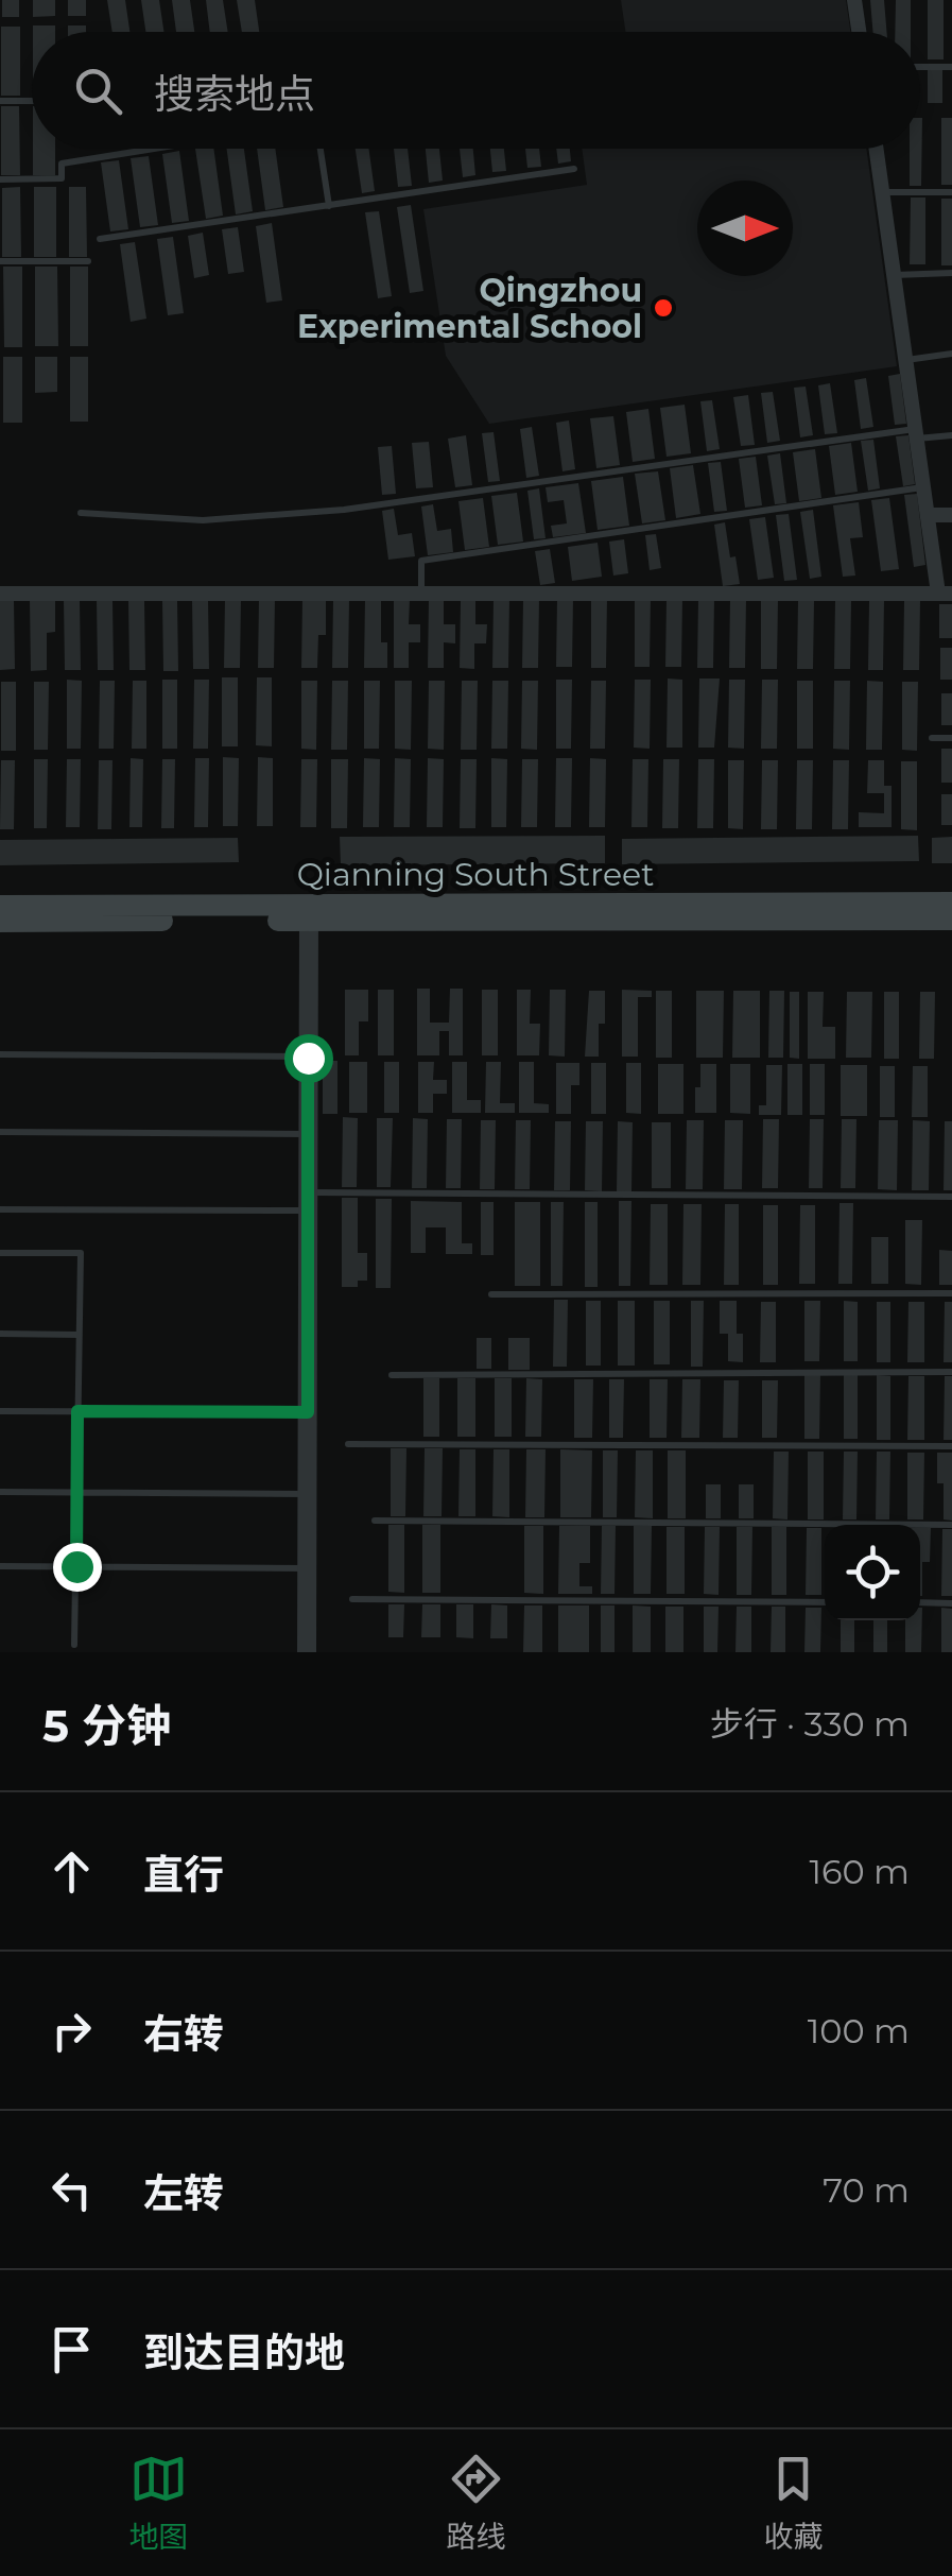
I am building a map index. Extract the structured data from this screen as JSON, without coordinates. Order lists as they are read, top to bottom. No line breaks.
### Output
{"streets":{"main road":["Qianning South Street"]},"places":["Qingzhou Experimental School"],"north":"right","page":{"search":"搜索地点","heading":["5 分钟","步行 · 330 m"],"list":[["直行","160 m"],["右转","100 m"],["左转","70 m"],"到达目的地"],"nav":["地图","路线","收藏"]}}
